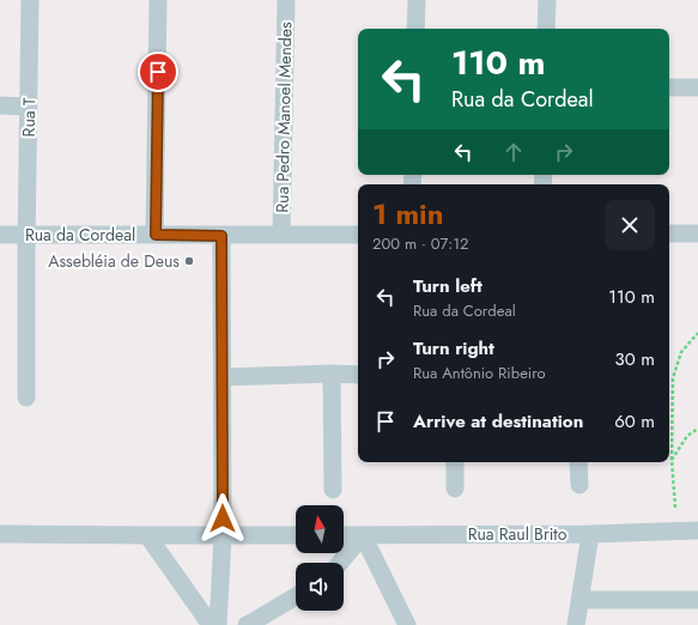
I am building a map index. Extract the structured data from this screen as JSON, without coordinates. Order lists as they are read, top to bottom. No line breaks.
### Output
{"streets":{"street":["Rua T","Rua Pedro Manoel Mendes","Rua da Cordeal","Rua Raul Brito"]},"crossings":[["Rua T","Rua da Cordeal"],["Rua Pedro Manoel Mendes","Rua da Cordeal"]],"places":["Assebléia de Deus"],"north":"top","page":{"turn":["110 m","Rua da Cordeal"],"heading":["1 min","200 m · 07:12"],"list":[{"name":"Turn left","note":"Rua da Cordeal","value":"110 m"},{"name":"Turn right","note":"Rua Antônio Ribeiro","value":"30 m"},{"name":"Arrive at destination","value":"60 m"}]}}
